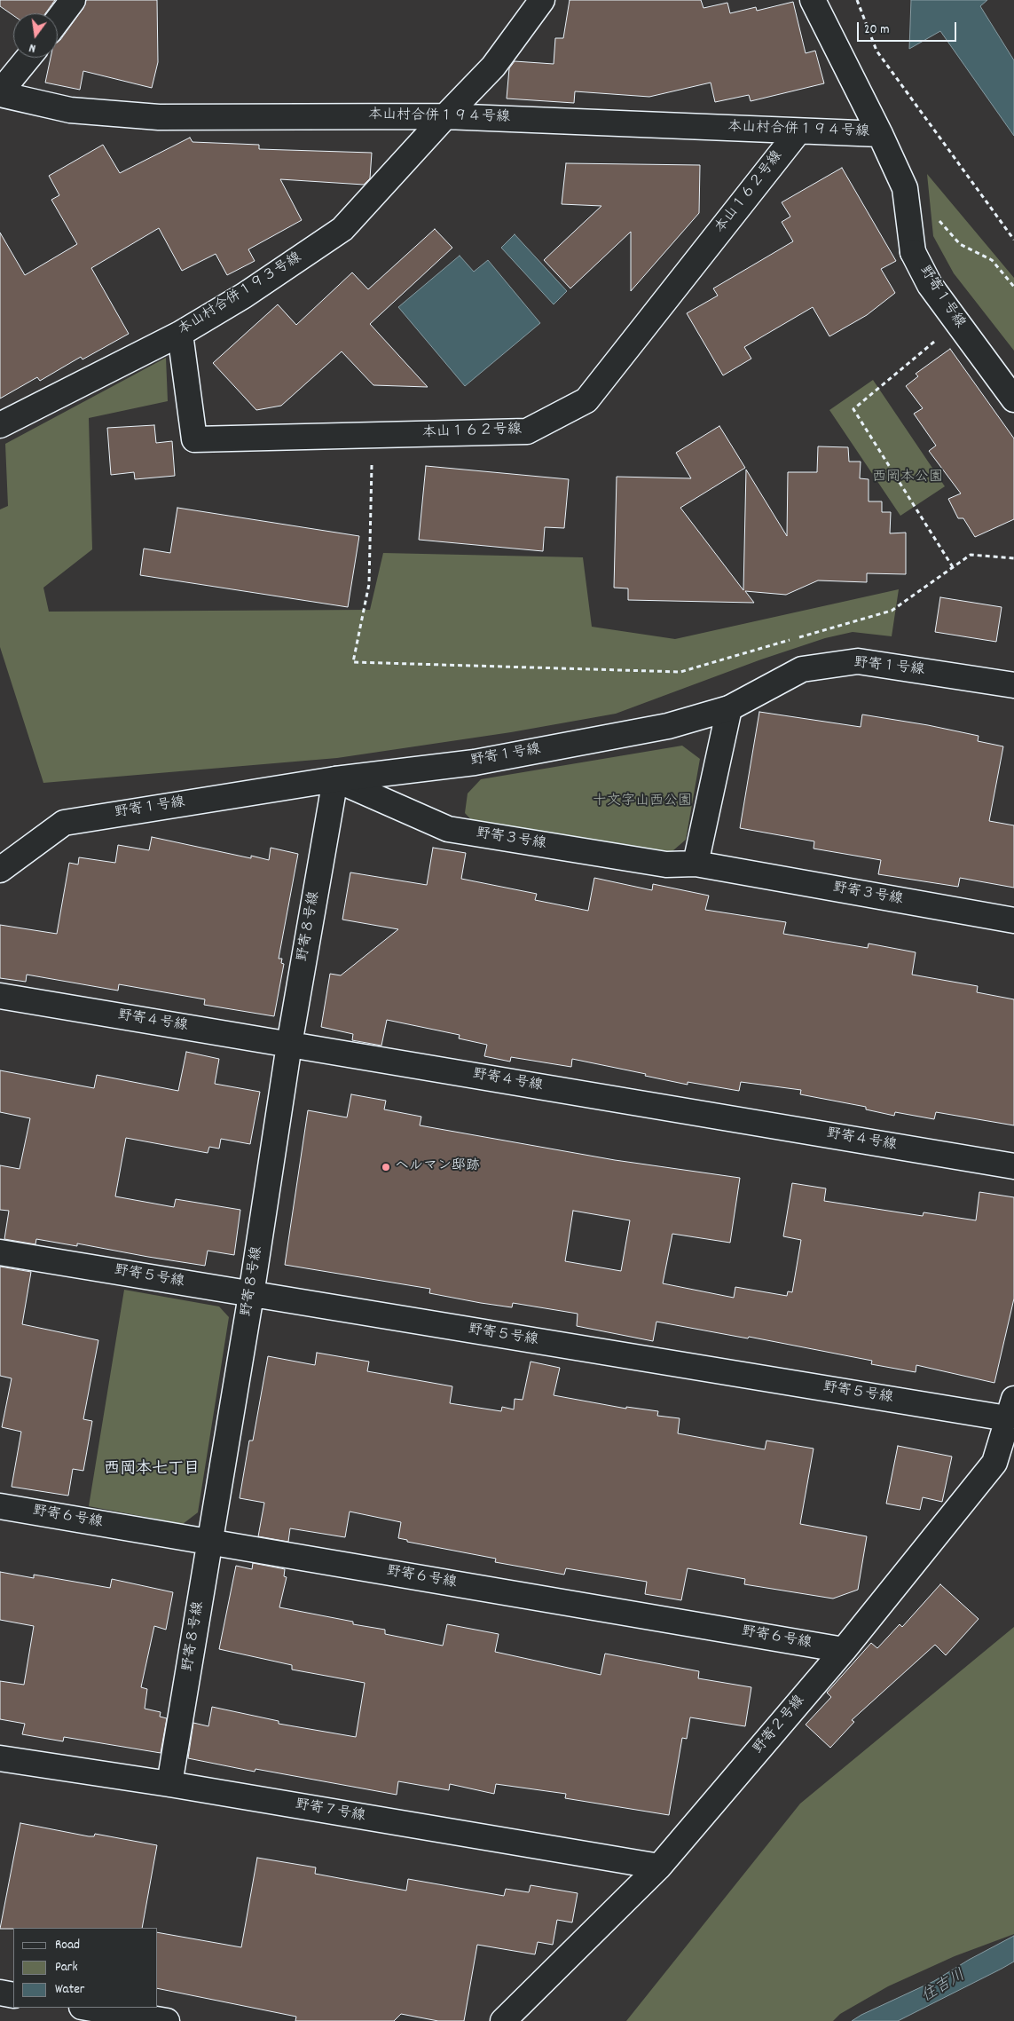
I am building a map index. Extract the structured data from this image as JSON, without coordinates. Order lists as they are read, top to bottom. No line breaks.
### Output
{"streets":{"street":["本山村合併１９４号線","本山１６２号線","本山村合併１９３号線","野寄１号線","野寄３号線","野寄８号線","野寄４号線","野寄５号線","野寄６号線","野寄２号線","野寄７号線"]},"crossings":[["本山村合併１９４号線","本山１６２号線"],["本山村合併１９４号線","本山村合併１９３号線"],["本山村合併１９４号線","野寄１号線"],["本山１６２号線","本山村合併１９３号線"],["野寄１号線","野寄３号線"],["野寄１号線","野寄８号線"],["野寄３号線","野寄８号線"],["野寄８号線","野寄４号線"],["野寄８号線","野寄５号線"],["野寄８号線","野寄６号線"],["野寄８号線","野寄７号線"],["野寄５号線","野寄２号線"],["野寄６号線","野寄２号線"],["野寄２号線","野寄７号線"]],"districts":["西岡本七丁目"],"water":["住吉川"],"parks":["西岡本公園","十文字山西公園"],"places":["ヘルマン邸跡"],"legend":["Road","Park","Water"],"scale_bar":"20 m","north":"bottom"}
